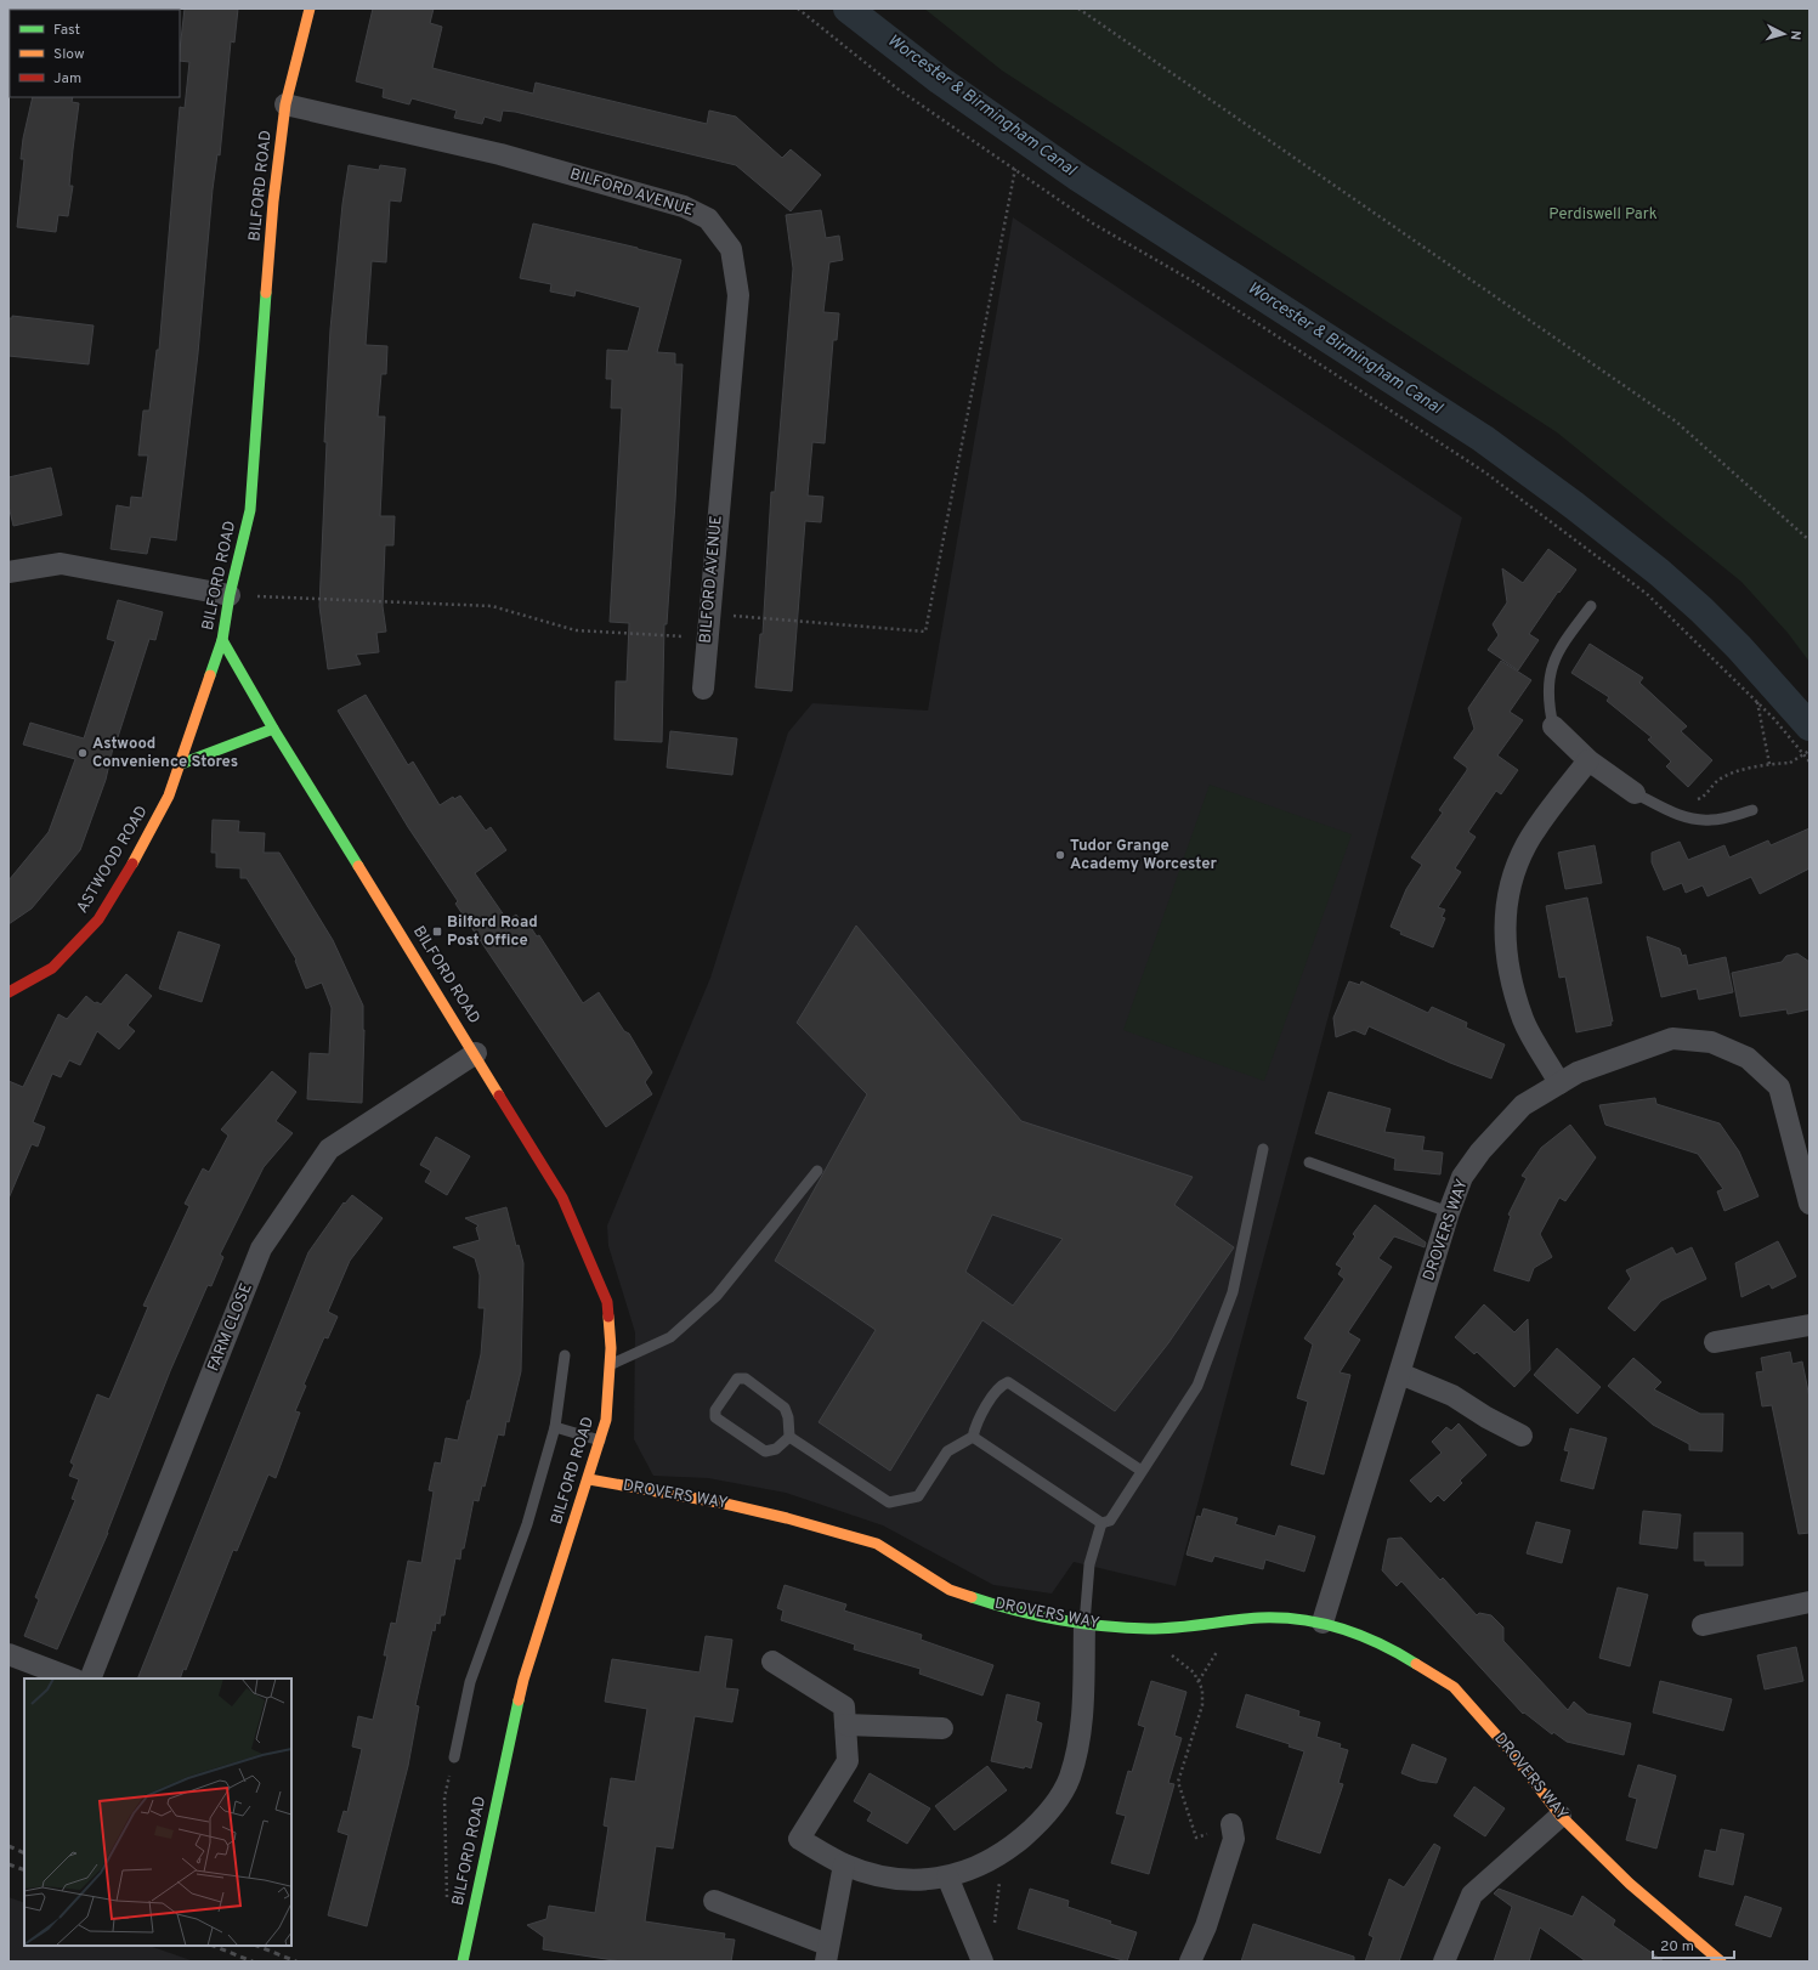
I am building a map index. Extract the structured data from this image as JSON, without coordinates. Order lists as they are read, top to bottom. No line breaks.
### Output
{"streets":{"street":["BILFORD ROAD","BILFORD AVENUE","ASTWOOD ROAD","DROVERS WAY","FARM CLOSE"]},"crossings":[["BILFORD ROAD","BILFORD AVENUE"],["BILFORD ROAD","ASTWOOD ROAD"],["BILFORD ROAD","DROVERS WAY"],["BILFORD ROAD","FARM CLOSE"]],"water":["Worcester & Birmingham Canal"],"parks":["Perdiswell Park"],"places":{"other":["Astwood Convenience Stores","Tudor Grange Academy Worcester"],"transit":["Bilford Road Post Office"]},"legend":["Fast","Slow","Jam"],"scale_bar":"20 m","north":"right"}
